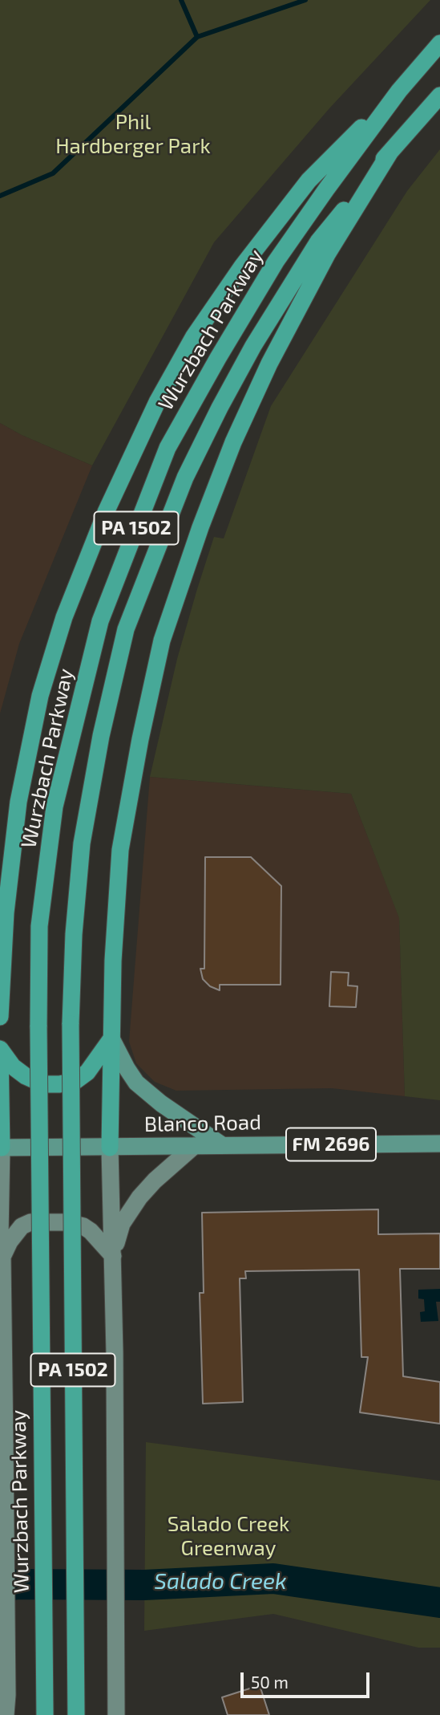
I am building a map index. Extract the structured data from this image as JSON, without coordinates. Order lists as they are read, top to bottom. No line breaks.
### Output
{"streets":{"highway":["Wurzbach Parkway","PA 1502"],"main road":["Blanco Road","FM 2696"]},"water":["Salado Creek"],"parks":["Phil Hardberger Park","Salado Creek Greenway"],"scale_bar":"50 m"}
